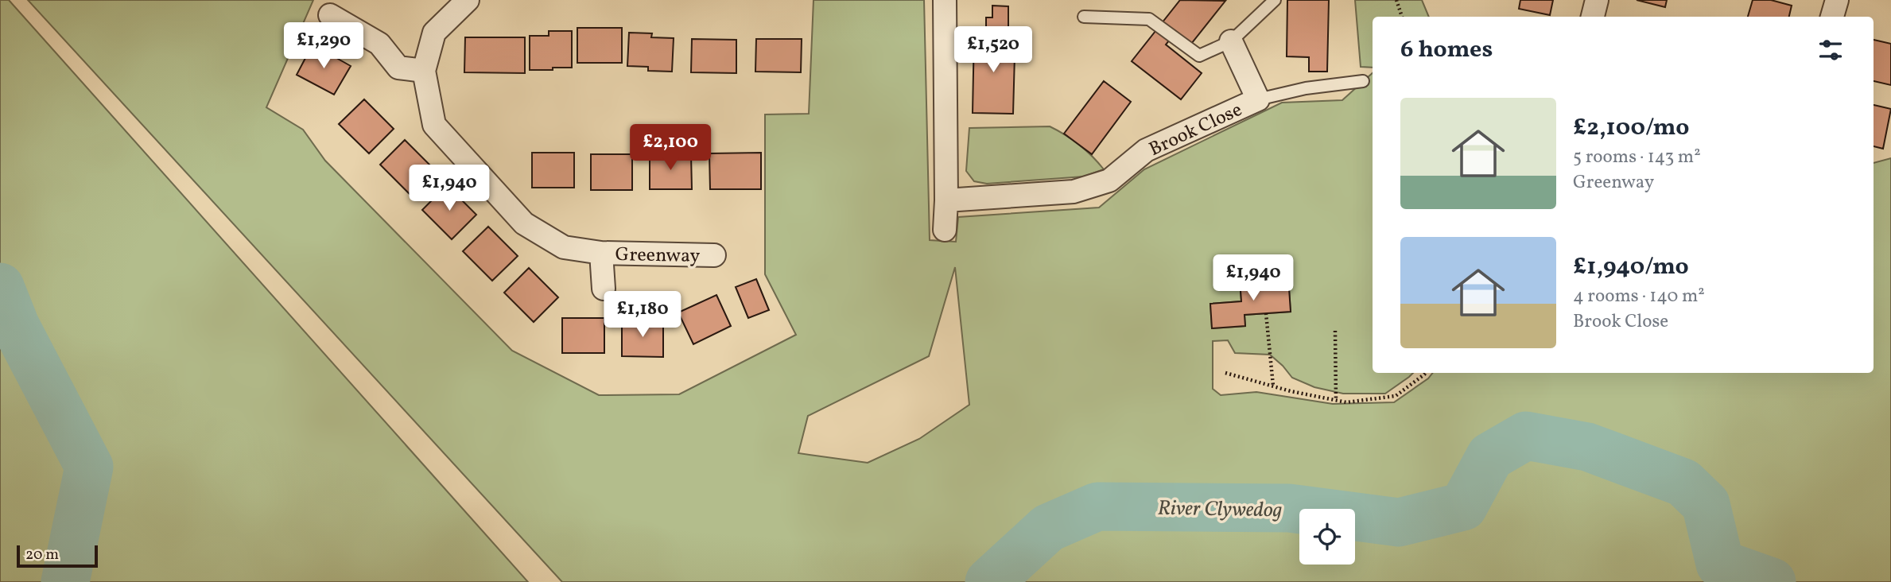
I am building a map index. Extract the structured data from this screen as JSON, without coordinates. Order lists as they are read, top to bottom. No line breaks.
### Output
{"streets":{"street":["Brook Close","Greenway"]},"water":["River Clywedog"],"scale_bar":"20 m","page":{"heading":"6 homes","price":["£1,290","£1,520","£2,100","£1,940","£1,940","£1,180"],"list":[{"name":"£2,100/mo","note":"5 rooms · 143 m² · Greenway"},{"name":"£1,940/mo","note":"4 rooms · 140 m² · Brook Close"}],"scale":"20 m"}}
